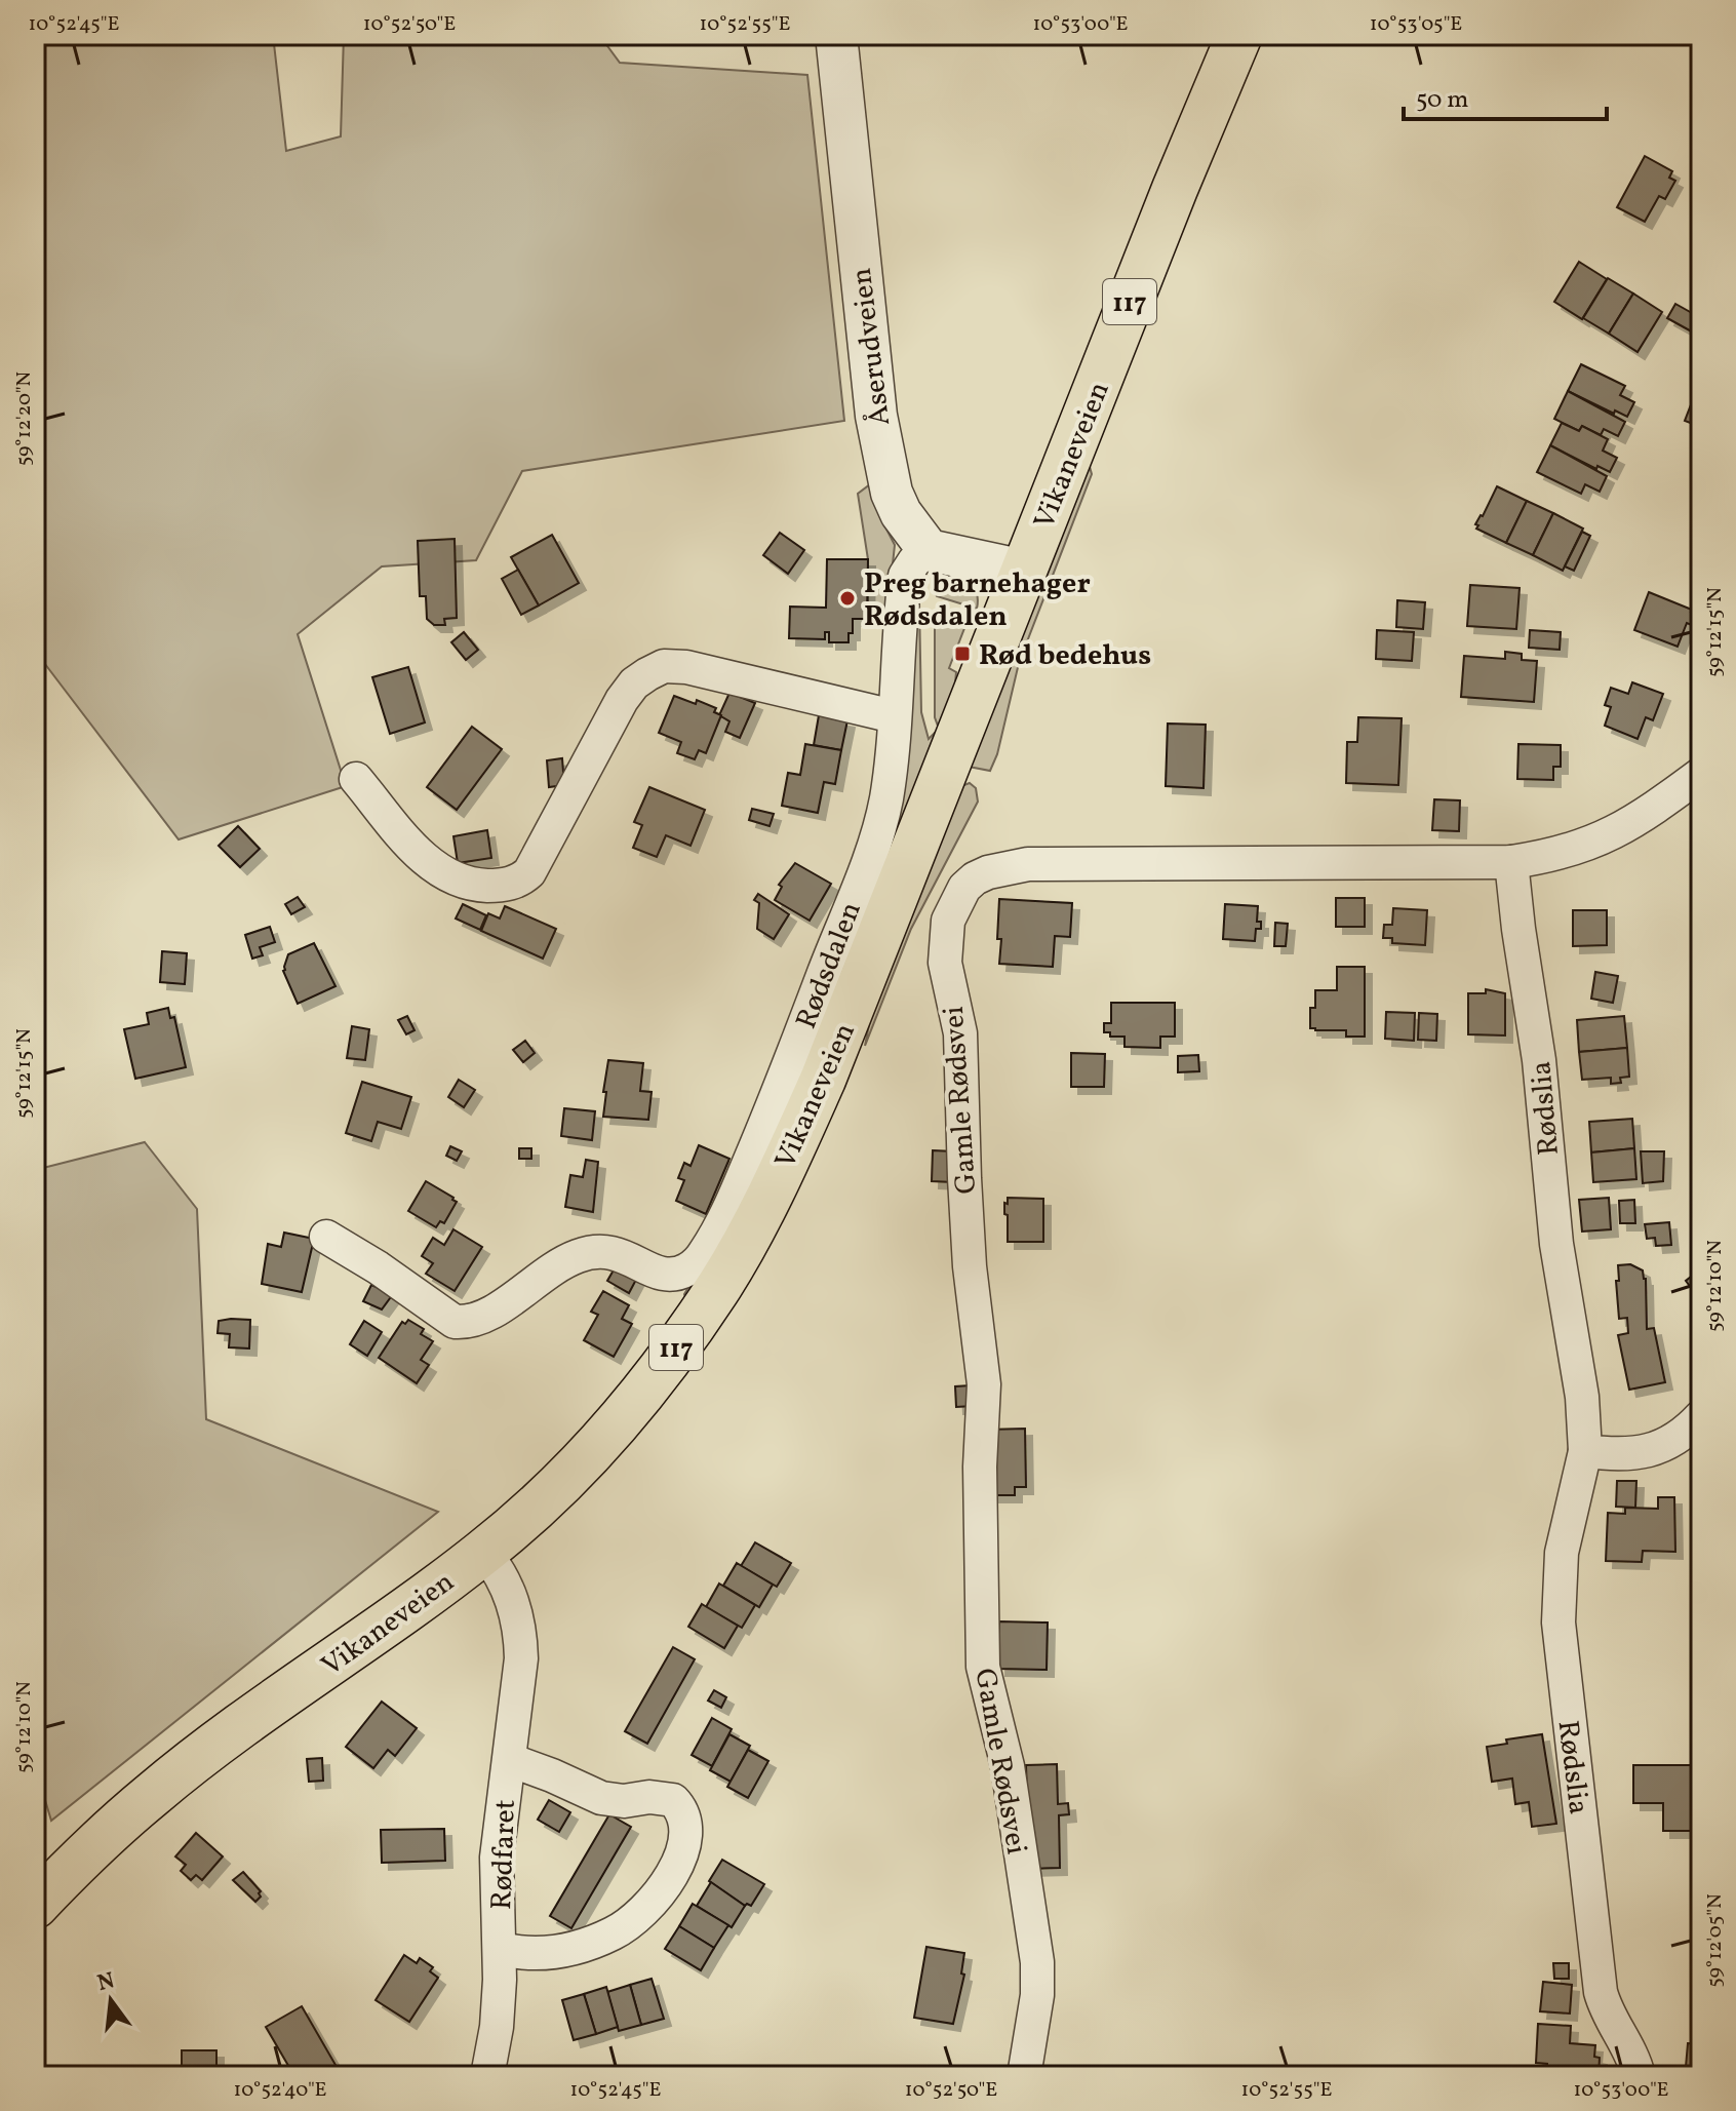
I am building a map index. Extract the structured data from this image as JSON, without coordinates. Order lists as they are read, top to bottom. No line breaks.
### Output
{"streets":{"main road":["117","Vikaneveien"],"street":["Åserudveien","Rødsdalen","Gamle Rødsvei","Rødslia","Rødfaret"]},"crossings":[["Åserudveien","Rødsdalen"],["Vikaneveien","Rødfaret"],["Gamle Rødsvei","Rødslia"]],"places":{"other":["Preg barnehager Rødsdalen"],"transit":["Rød bedehus"]},"scale_bar":"50 m","north":"top","coordinates":["10°52'45\"E","10°52'50\"E","10°52'55\"E","10°53'00\"E","10°53'05\"E","59°12'20\"N","59°12'15\"N","59°12'10\"N","59°12'05\"N","10°52'40\"E"]}
